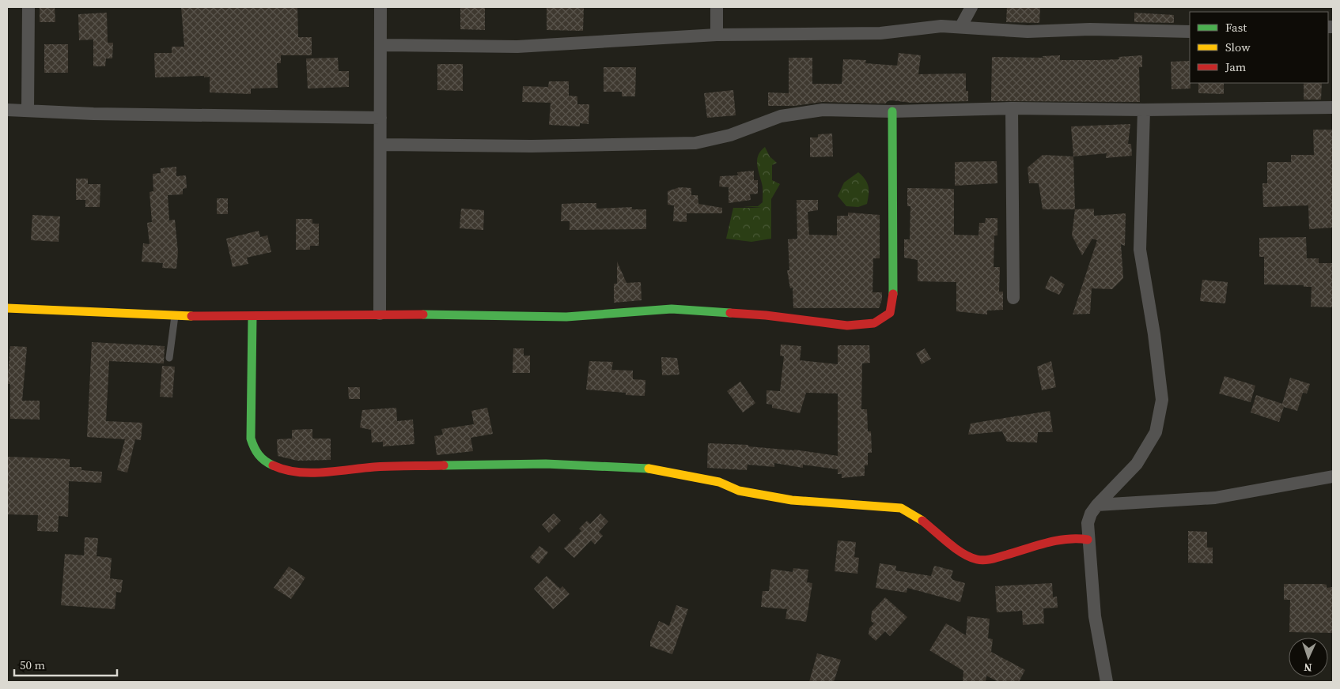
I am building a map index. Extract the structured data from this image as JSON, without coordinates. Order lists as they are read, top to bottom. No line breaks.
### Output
{"legend":["Fast","Slow","Jam"],"scale_bar":"50 m","north":"bottom"}
